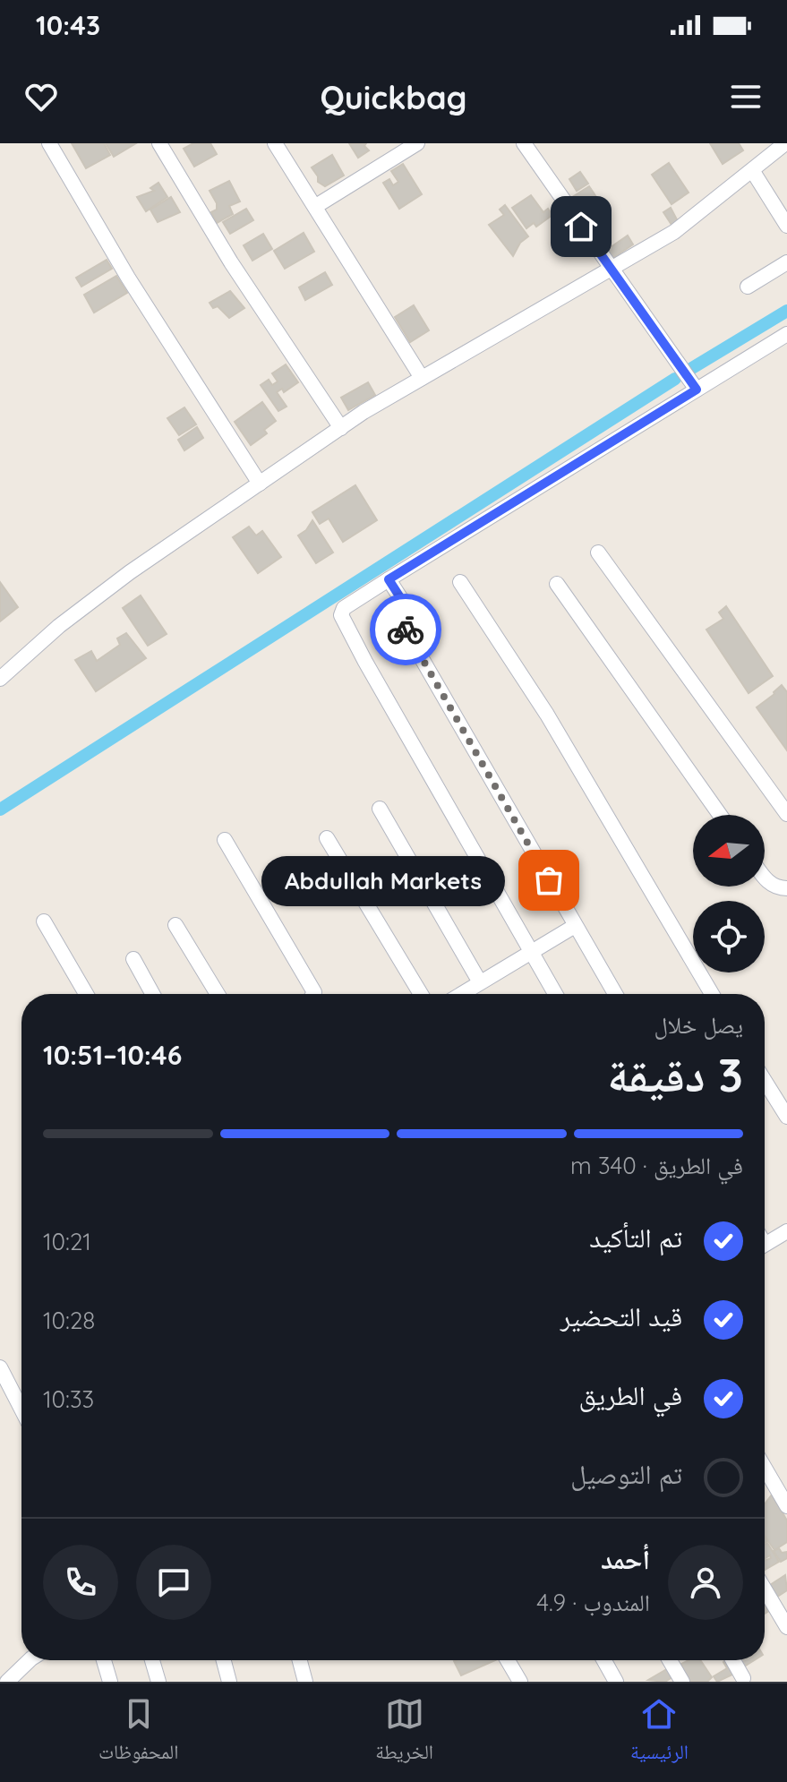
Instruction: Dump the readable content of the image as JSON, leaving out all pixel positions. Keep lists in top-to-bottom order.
{
  "places": ["Abdullah Markets"],
  "north": "left",
  "page": {
    "status": "10:43",
    "header": "Quickbag",
    "bubble": "Abdullah Markets",
    "heading": ["3 دقيقة", "يصل خلال", "10:46–10:51"],
    "panel": ["أحمد", "المندوب · 4.9"],
    "bar": "في الطريق · 340 m",
    "list": [
      ["تم التأكيد", "10:21"],
      ["قيد التحضير", "10:28"],
      ["في الطريق", "10:33"],
      "تم التوصيل"
    ],
    "tabs": ["الرئيسية", "الخريطة", "المحفوظات"]
  }
}
